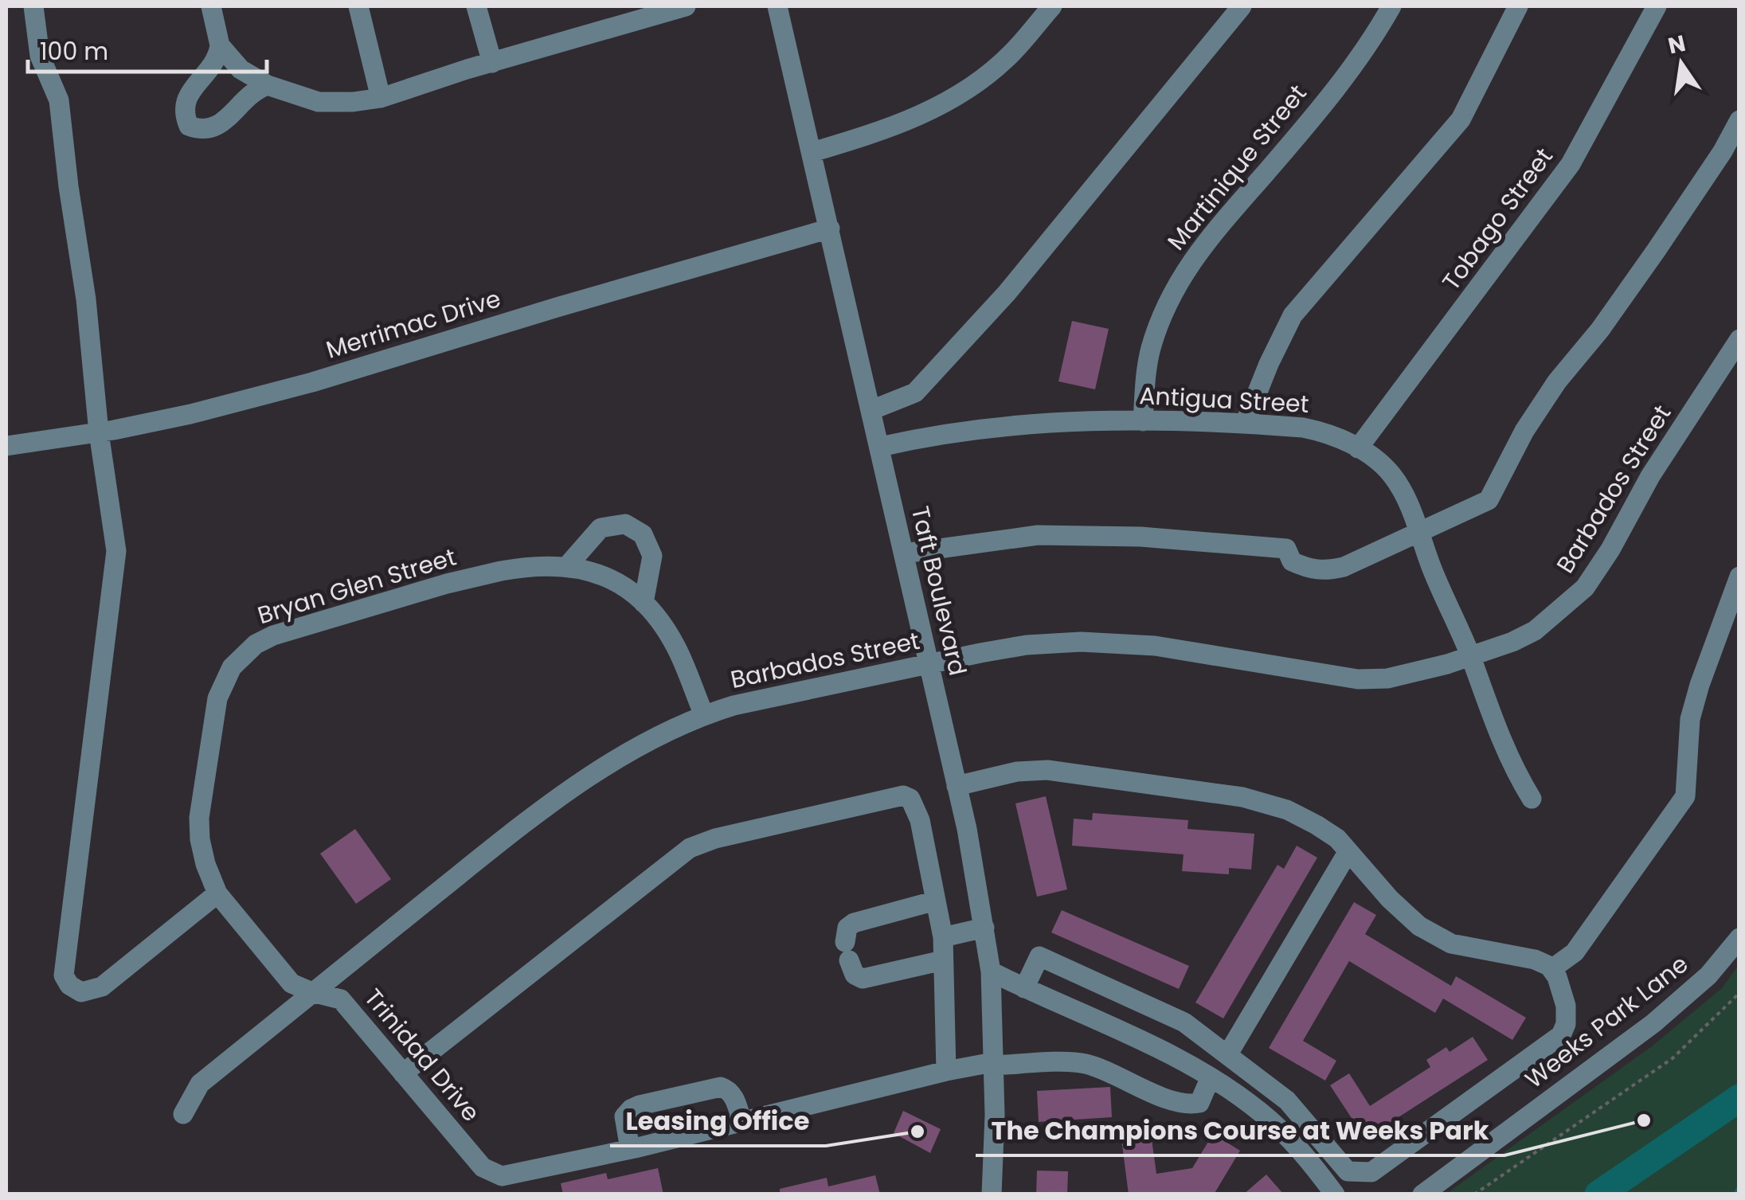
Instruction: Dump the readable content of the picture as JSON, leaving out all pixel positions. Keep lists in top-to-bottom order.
{
  "streets": {
    "street": [
      "Martinique Street",
      "Tobago Street",
      "Merrimac Drive",
      "Antigua Street",
      "Barbados Street",
      "Bryan Glen Street",
      "Taft Boulevard",
      "Weeks Park Lane",
      "Trinidad Drive"
    ]
  },
  "crossings": [
    ["Martinique Street", "Antigua Street"],
    ["Tobago Street", "Antigua Street"],
    ["Merrimac Drive", "Taft Boulevard"],
    ["Antigua Street", "Barbados Street"],
    ["Antigua Street", "Taft Boulevard"],
    ["Barbados Street", "Bryan Glen Street"],
    ["Barbados Street", "Taft Boulevard"],
    ["Barbados Street", "Trinidad Drive"],
    ["Bryan Glen Street", "Trinidad Drive"]
  ],
  "places": ["The Champions Course at Weeks Park", "Leasing Office"],
  "scale_bar": "100 m",
  "north": "top"
}
